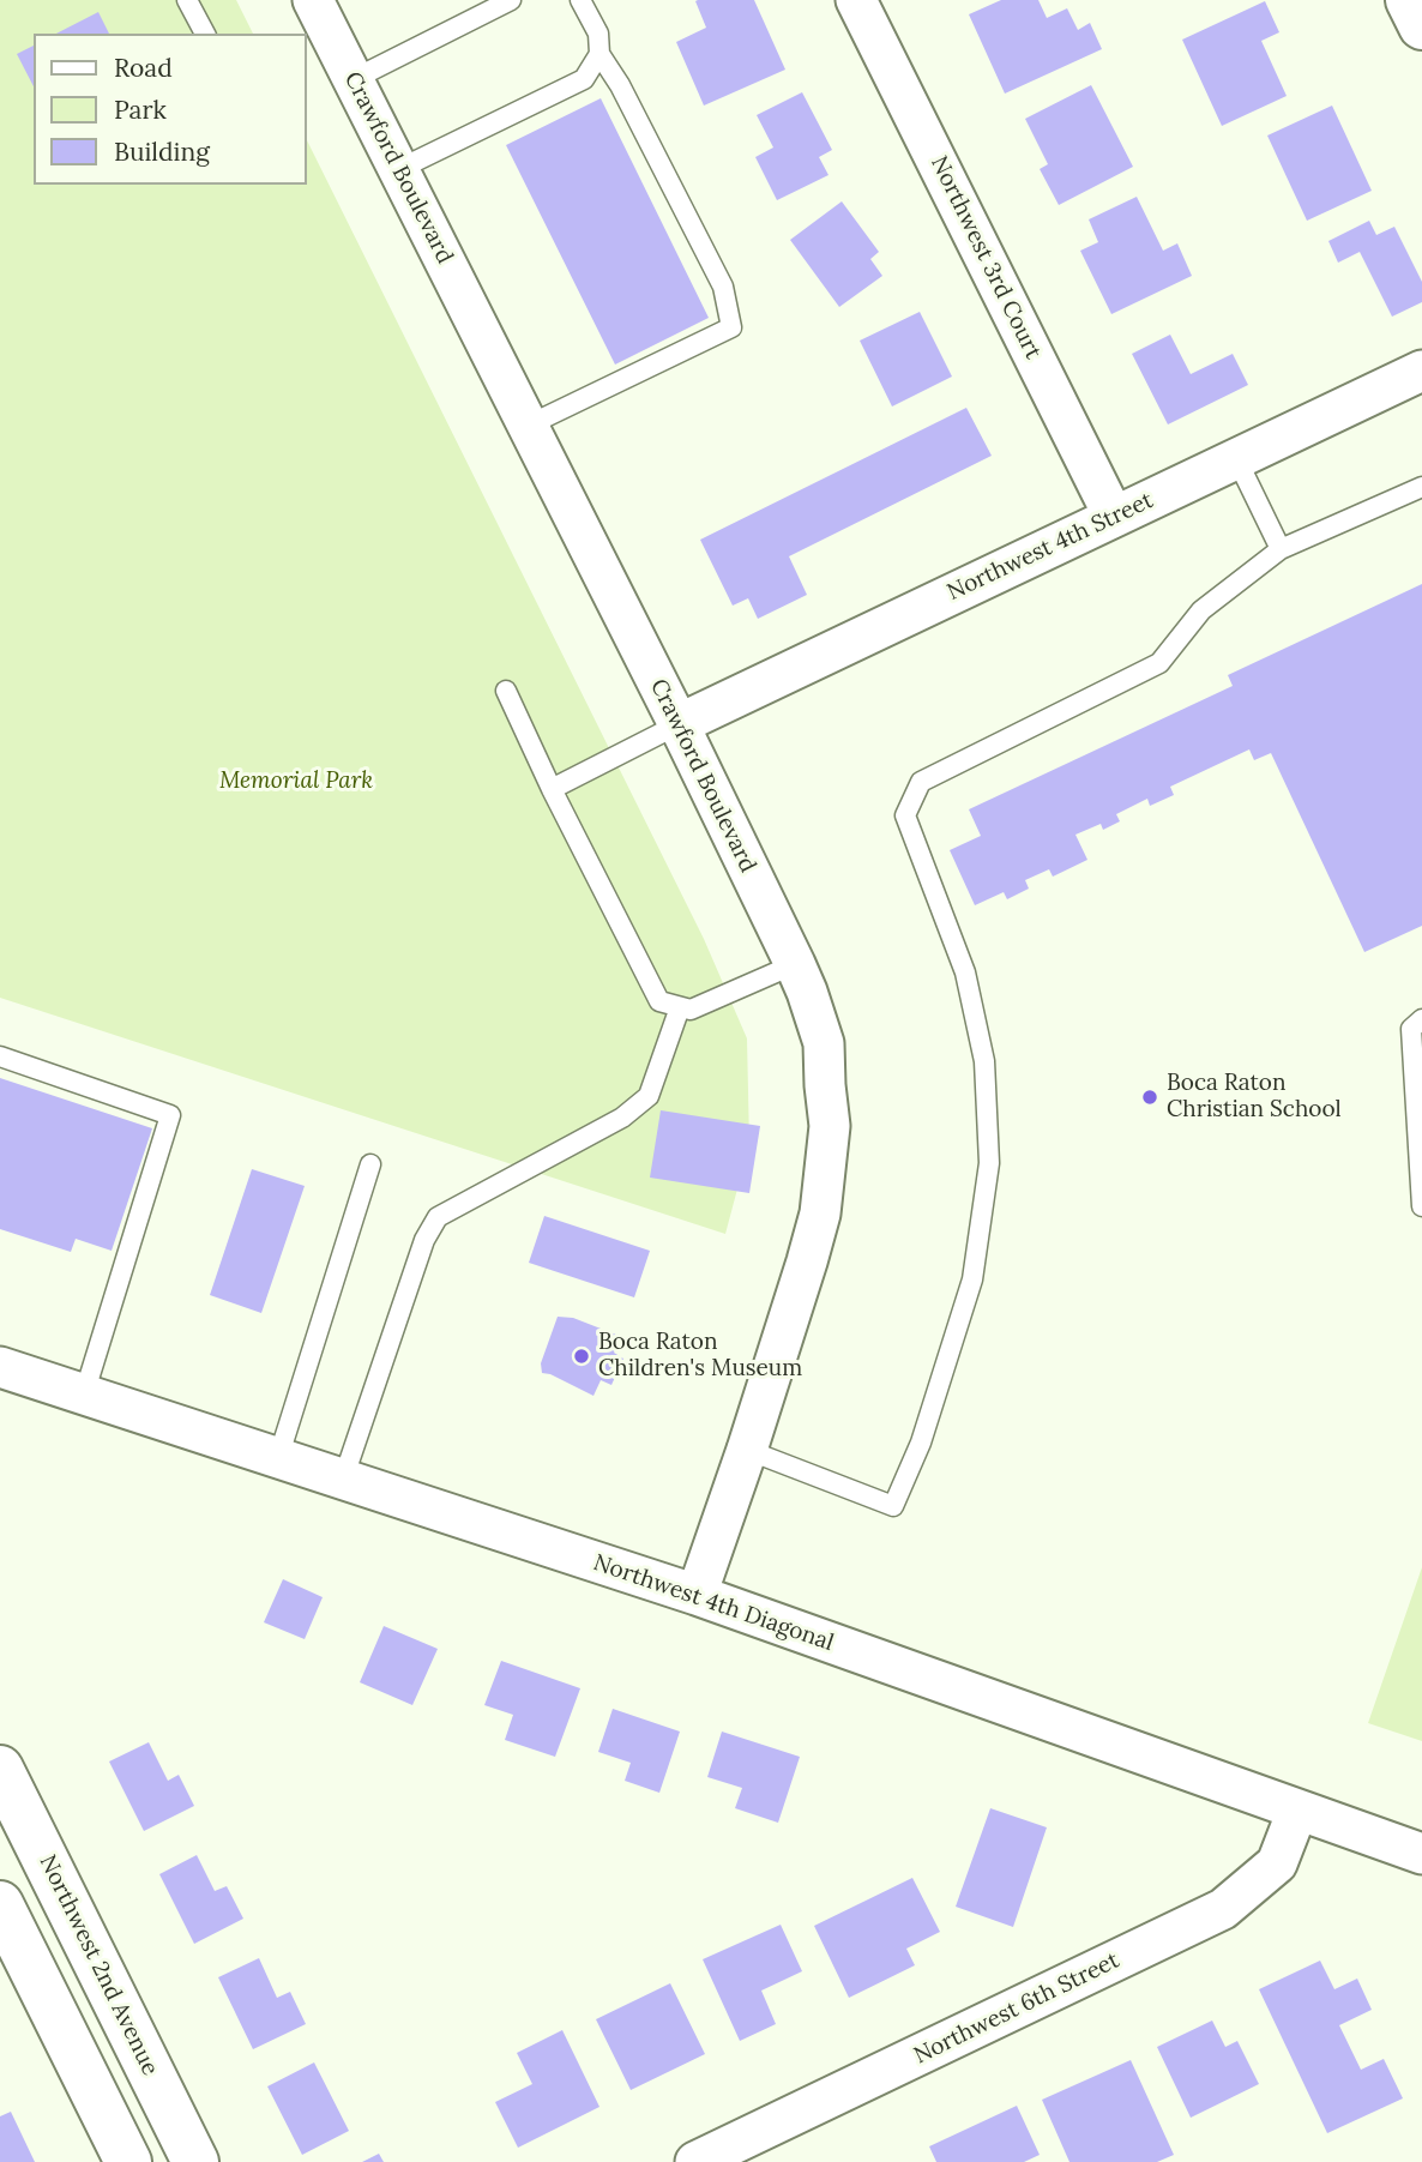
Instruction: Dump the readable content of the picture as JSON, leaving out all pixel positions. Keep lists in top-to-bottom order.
{
  "streets": {
    "street": [
      "Crawford Boulevard",
      "Northwest 3rd Court",
      "Northwest 4th Street",
      "Northwest 4th Diagonal",
      "Northwest 2nd Avenue",
      "Northwest 6th Street"
    ]
  },
  "crossings": [
    ["Crawford Boulevard", "Northwest 4th Street"],
    ["Crawford Boulevard", "Northwest 4th Diagonal"],
    ["Northwest 3rd Court", "Northwest 4th Street"],
    ["Northwest 4th Diagonal", "Northwest 6th Street"]
  ],
  "parks": ["Memorial Park"],
  "places": ["Boca Raton Christian School", "Boca Raton Children's Museum"],
  "legend": ["Road", "Park", "Building"]
}
